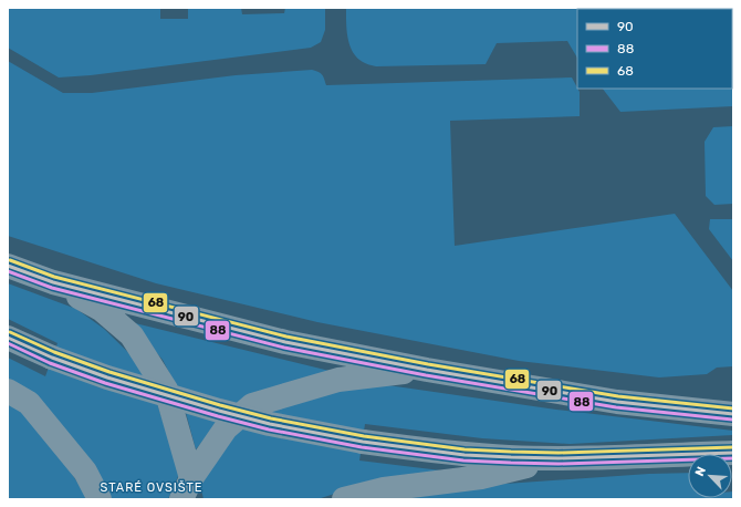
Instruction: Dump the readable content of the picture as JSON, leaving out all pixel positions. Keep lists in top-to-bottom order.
{
  "districts": ["STARÉ OVSIŠTE"],
  "lines": ["transit line 68", "transit line 90", "transit line 88"],
  "legend": ["90", "88", "68"],
  "north": "top left"
}
